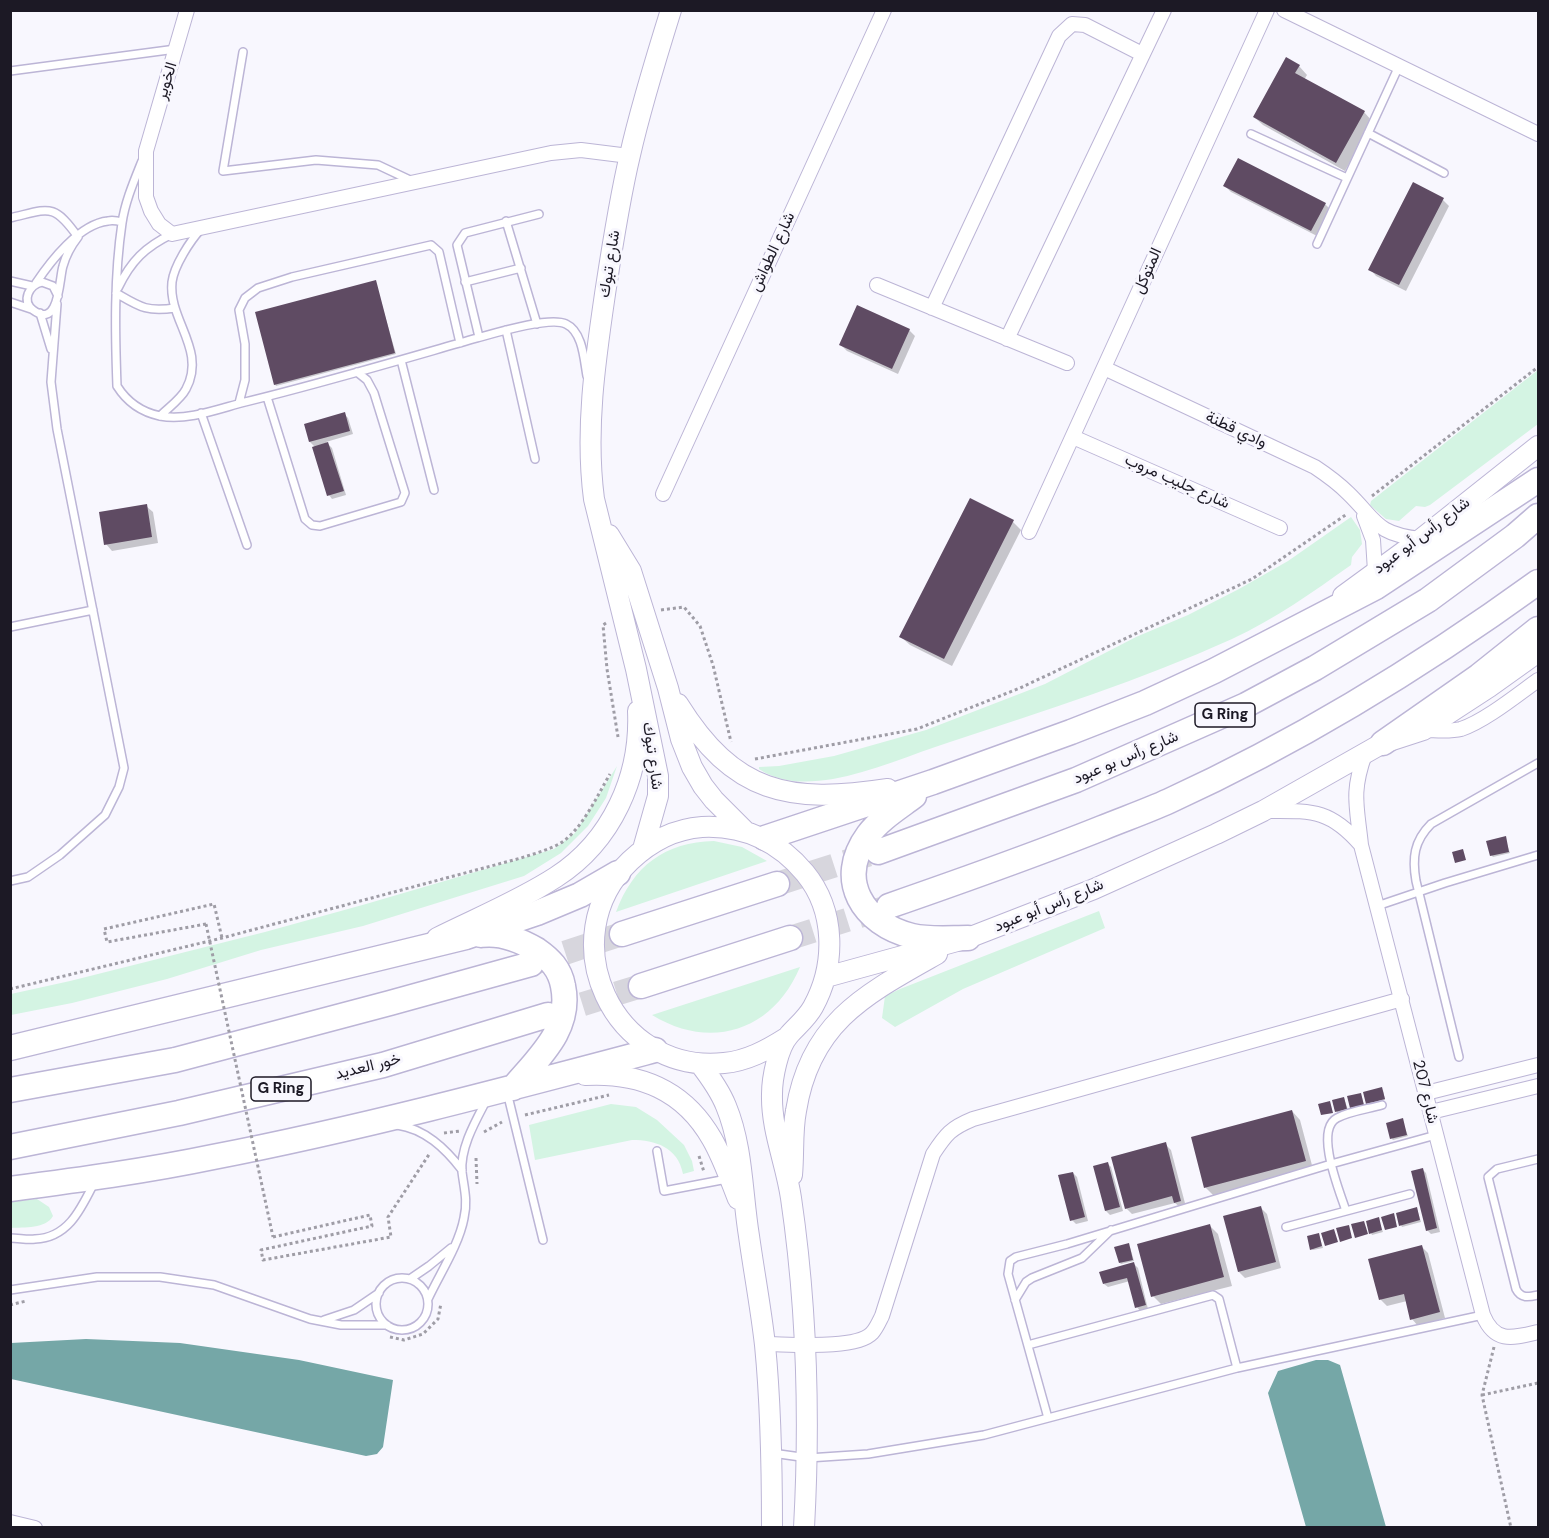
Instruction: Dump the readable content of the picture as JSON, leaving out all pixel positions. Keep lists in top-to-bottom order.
{
  "streets": {
    "highway": ["G Ring", "شارع رأس بو عبود", "خور العديد"],
    "street": [
      "الخوير",
      "شارع الطواش",
      "شارع تبوك",
      "المتوكل",
      "وادي قطنة",
      "شارع جليب مروب",
      "شارع رأس أبو عبود",
      "شارع 207"
    ]
  },
  "crossings": [
    ["شارع تبوك", "شارع رأس أبو عبود"],
    ["المتوكل", "وادي قطنة"],
    ["المتوكل", "شارع جليب مروب"],
    ["وادي قطنة", "شارع رأس أبو عبود"],
    ["شارع رأس أبو عبود", "شارع 207"]
  ]
}
